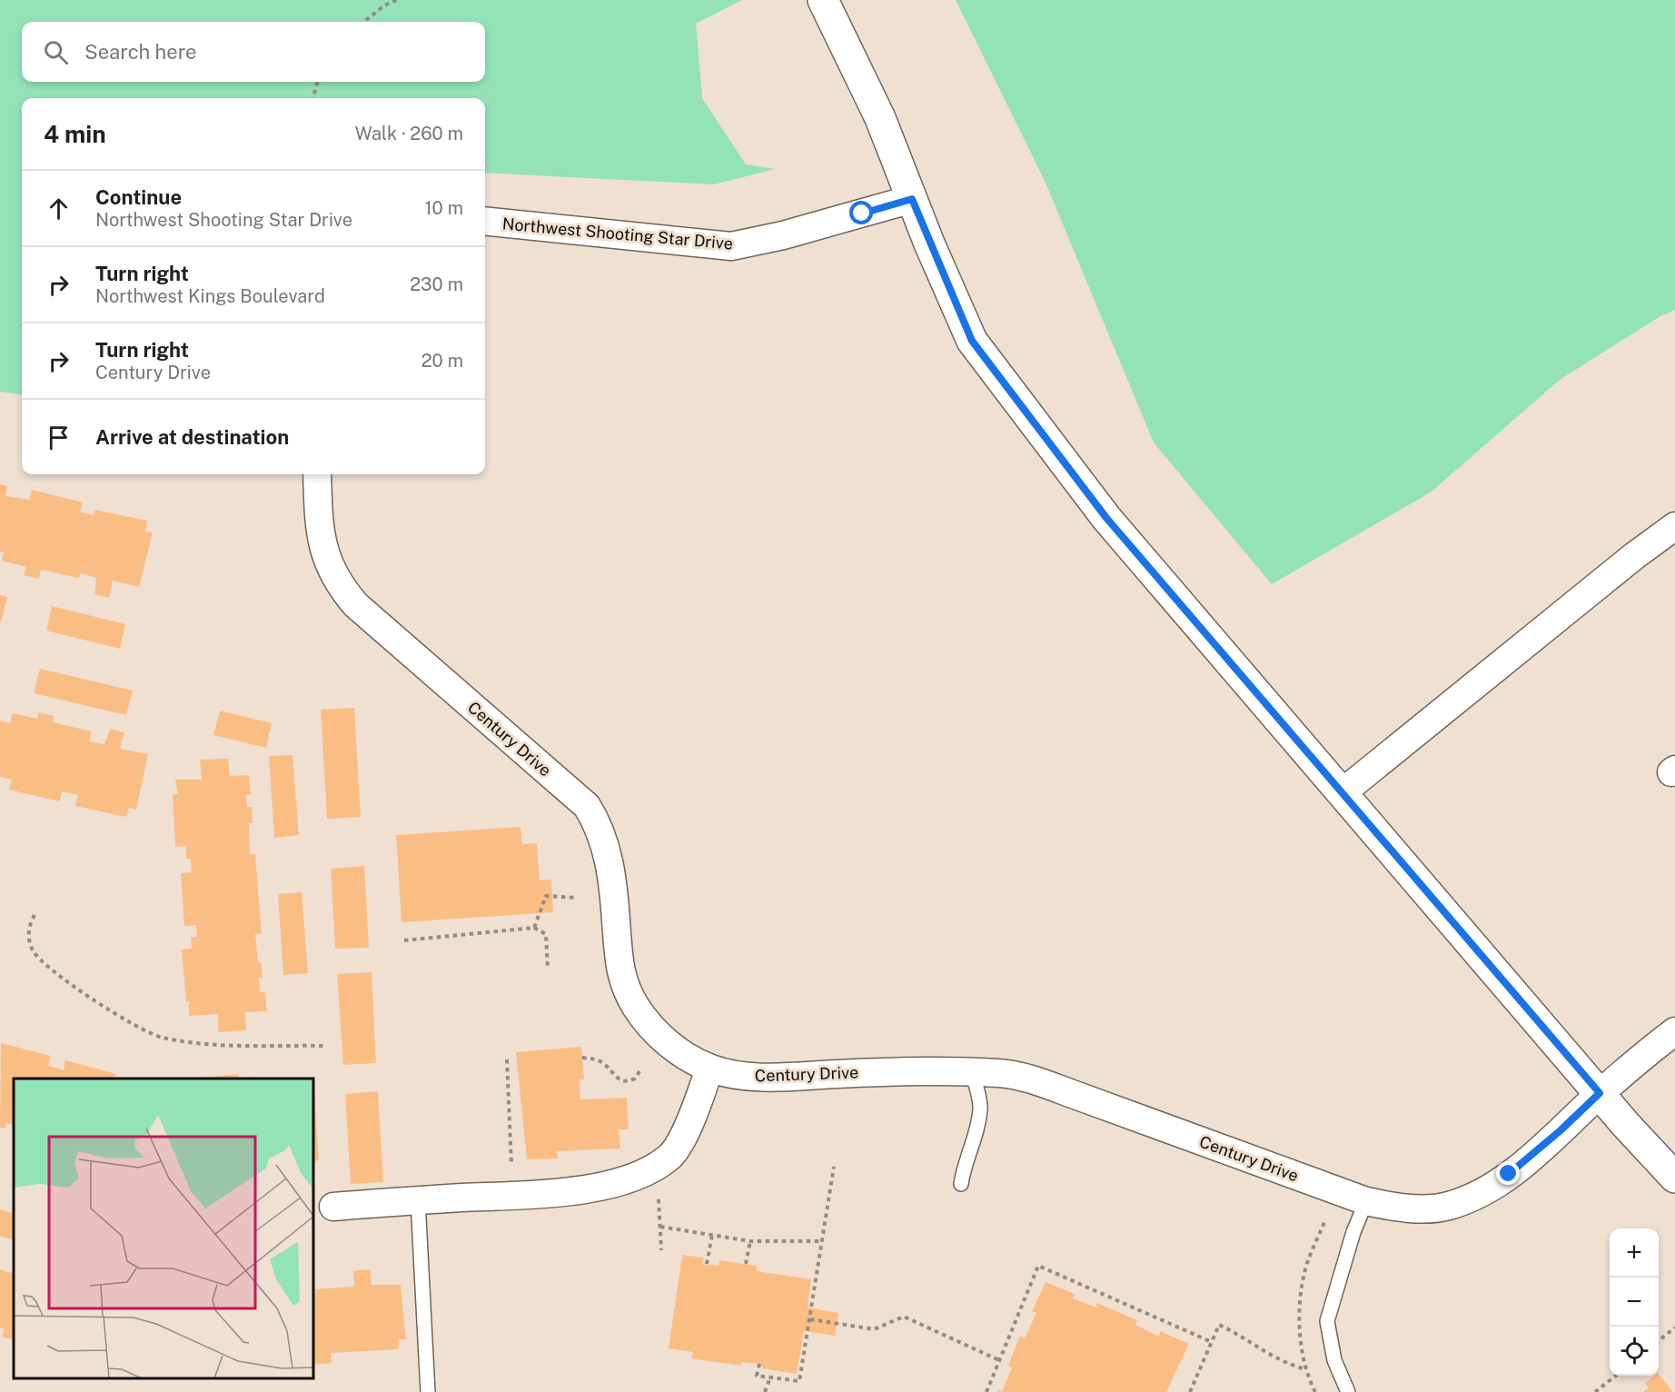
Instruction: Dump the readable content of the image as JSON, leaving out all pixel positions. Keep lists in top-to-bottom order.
{
  "streets": {
    "street": ["Northwest Shooting Star Drive", "Century Drive"]
  },
  "page": {
    "search": "Search here",
    "heading": ["4 min", "Walk · 260 m"],
    "list": [
      ["Continue", "Northwest Shooting Star Drive", "10 m"],
      ["Turn right", "Northwest Kings Boulevard", "230 m"],
      ["Turn right", "Century Drive", "20 m"],
      "Arrive at destination"
    ],
    "map_buttons": ["+", "−"]
  }
}
